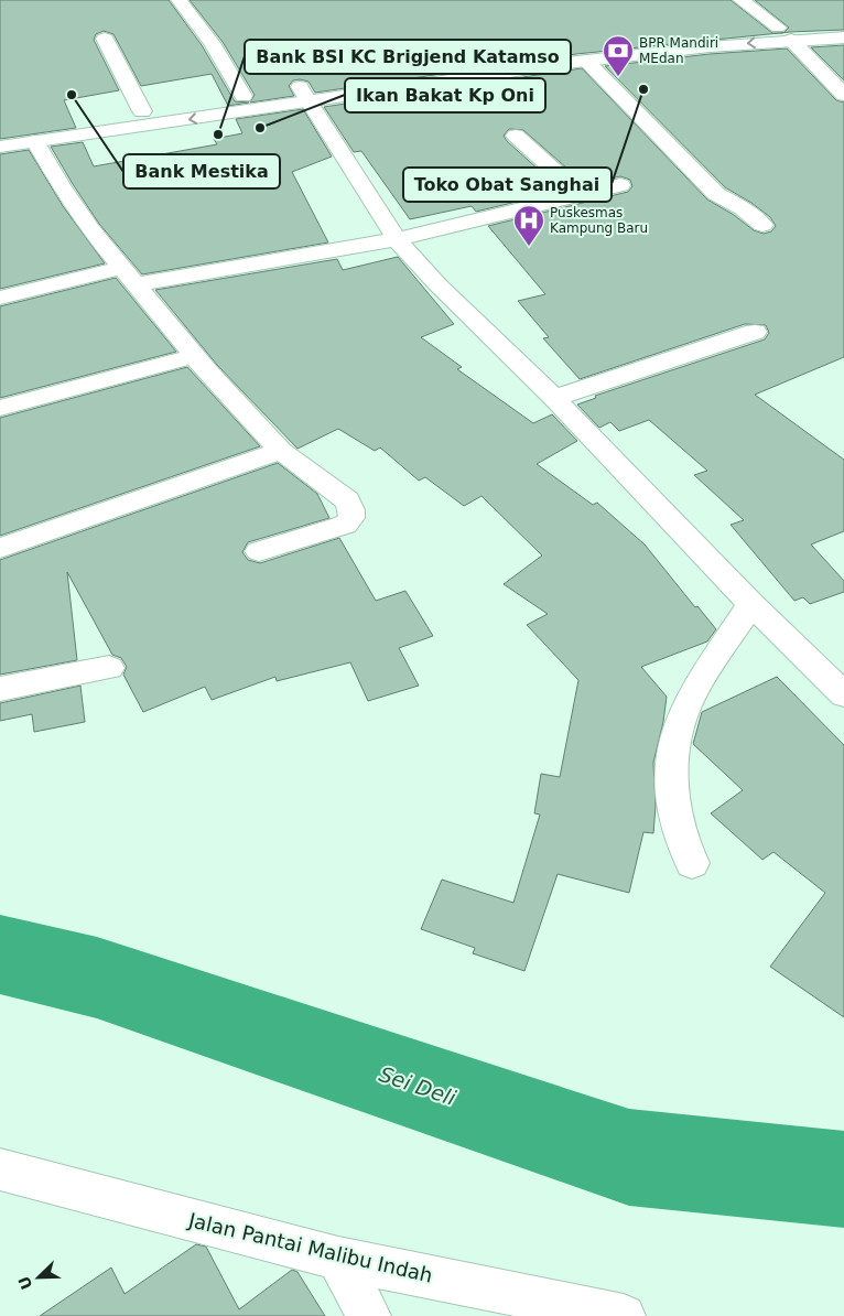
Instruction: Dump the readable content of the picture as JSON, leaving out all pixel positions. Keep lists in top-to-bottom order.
{
  "streets": {
    "street": ["Jalan Pantai Malibu Indah"]
  },
  "water": ["Sei Deli"],
  "places": {
    "bank": ["BPR Mandiri MEdan"],
    "other": [
      "Toko Obat Sanghai",
      "Bank Mestika",
      "Ikan Bakat Kp Oni",
      "Bank BSI KC Brigjend Katamso"
    ],
    "hospital": ["Puskesmas Kampung Baru"]
  },
  "north": "bottom left"
}
